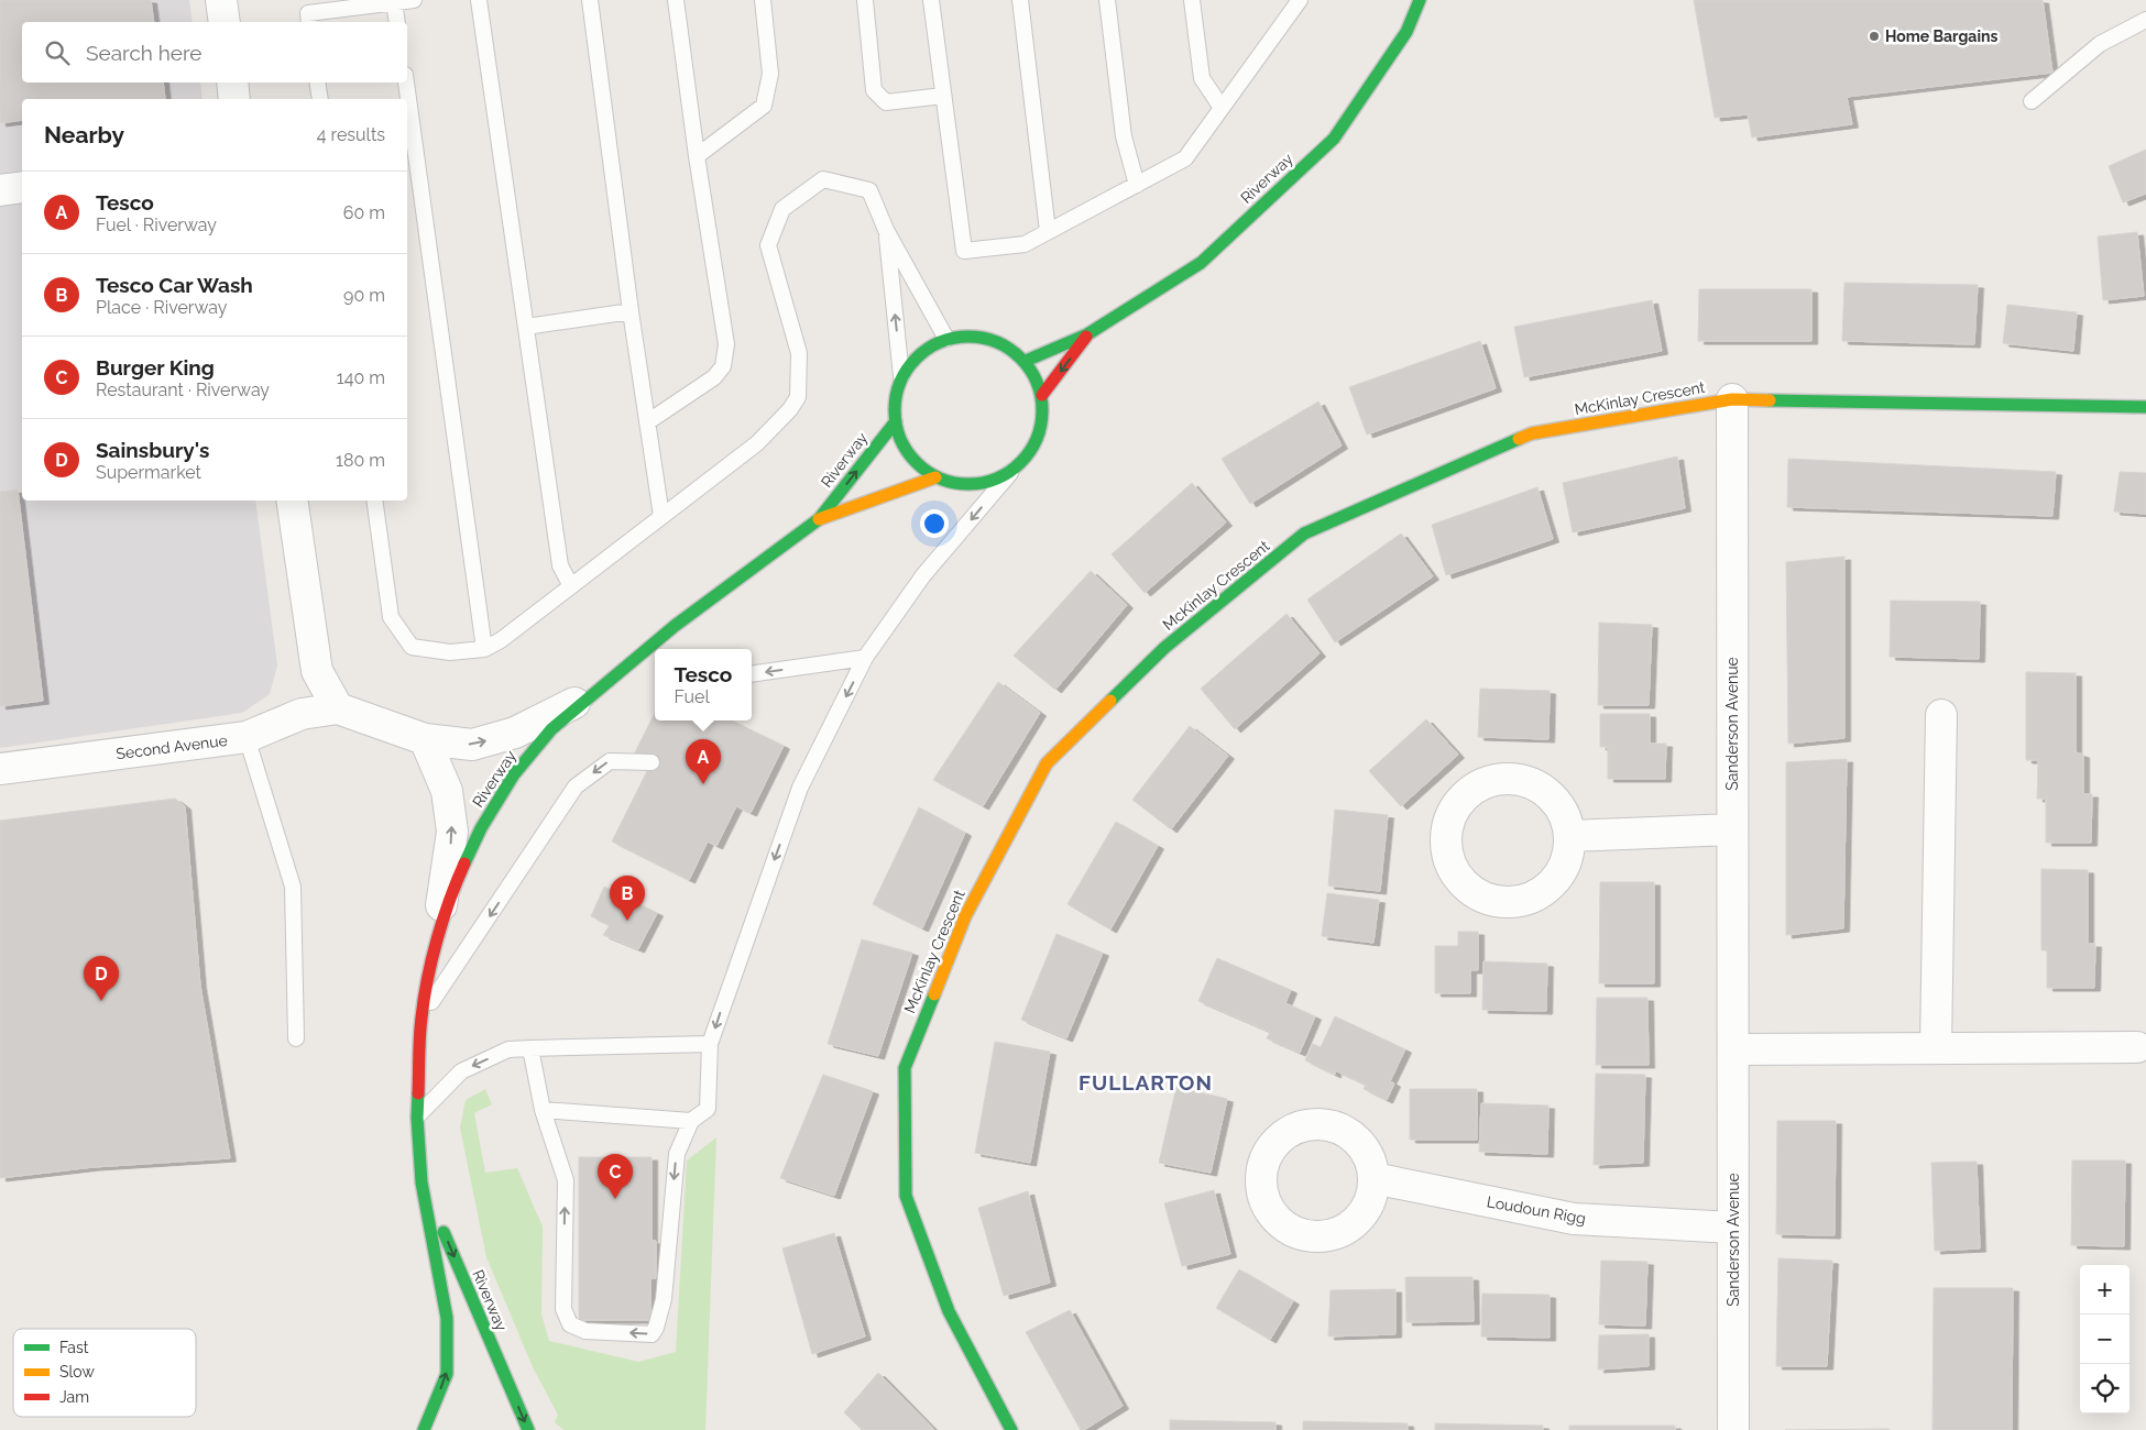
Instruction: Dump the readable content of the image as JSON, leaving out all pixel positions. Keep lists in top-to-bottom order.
{
  "streets": {
    "street": [
      "Riverway",
      "McKinlay Crescent",
      "Sanderson Avenue",
      "Second Avenue",
      "Loudoun Rigg"
    ]
  },
  "crossings": [
    ["McKinlay Crescent", "Sanderson Avenue"],
    ["Sanderson Avenue", "Loudoun Rigg"]
  ],
  "districts": ["FULLARTON"],
  "places": ["Home Bargains"],
  "legend": ["Fast", "Slow", "Jam"],
  "page": {
    "search": "Search here",
    "heading": ["Nearby", "4 results"],
    "list": [
      {
        "mark": "A",
        "name": "Tesco",
        "note": "Fuel · Riverway",
        "value": "60 m"
      },
      {
        "mark": "B",
        "name": "Tesco Car Wash",
        "note": "Place · Riverway",
        "value": "90 m"
      },
      {
        "mark": "C",
        "name": "Burger King",
        "note": "Restaurant · Riverway",
        "value": "140 m"
      },
      {
        "mark": "D",
        "name": "Sainsbury's",
        "note": "Supermarket",
        "value": "180 m"
      }
    ],
    "popup": ["Tesco", "Fuel"],
    "pins": [
      "A",
      "B",
      "D",
      "C"
    ],
    "map_buttons": ["+", "−"]
  }
}
